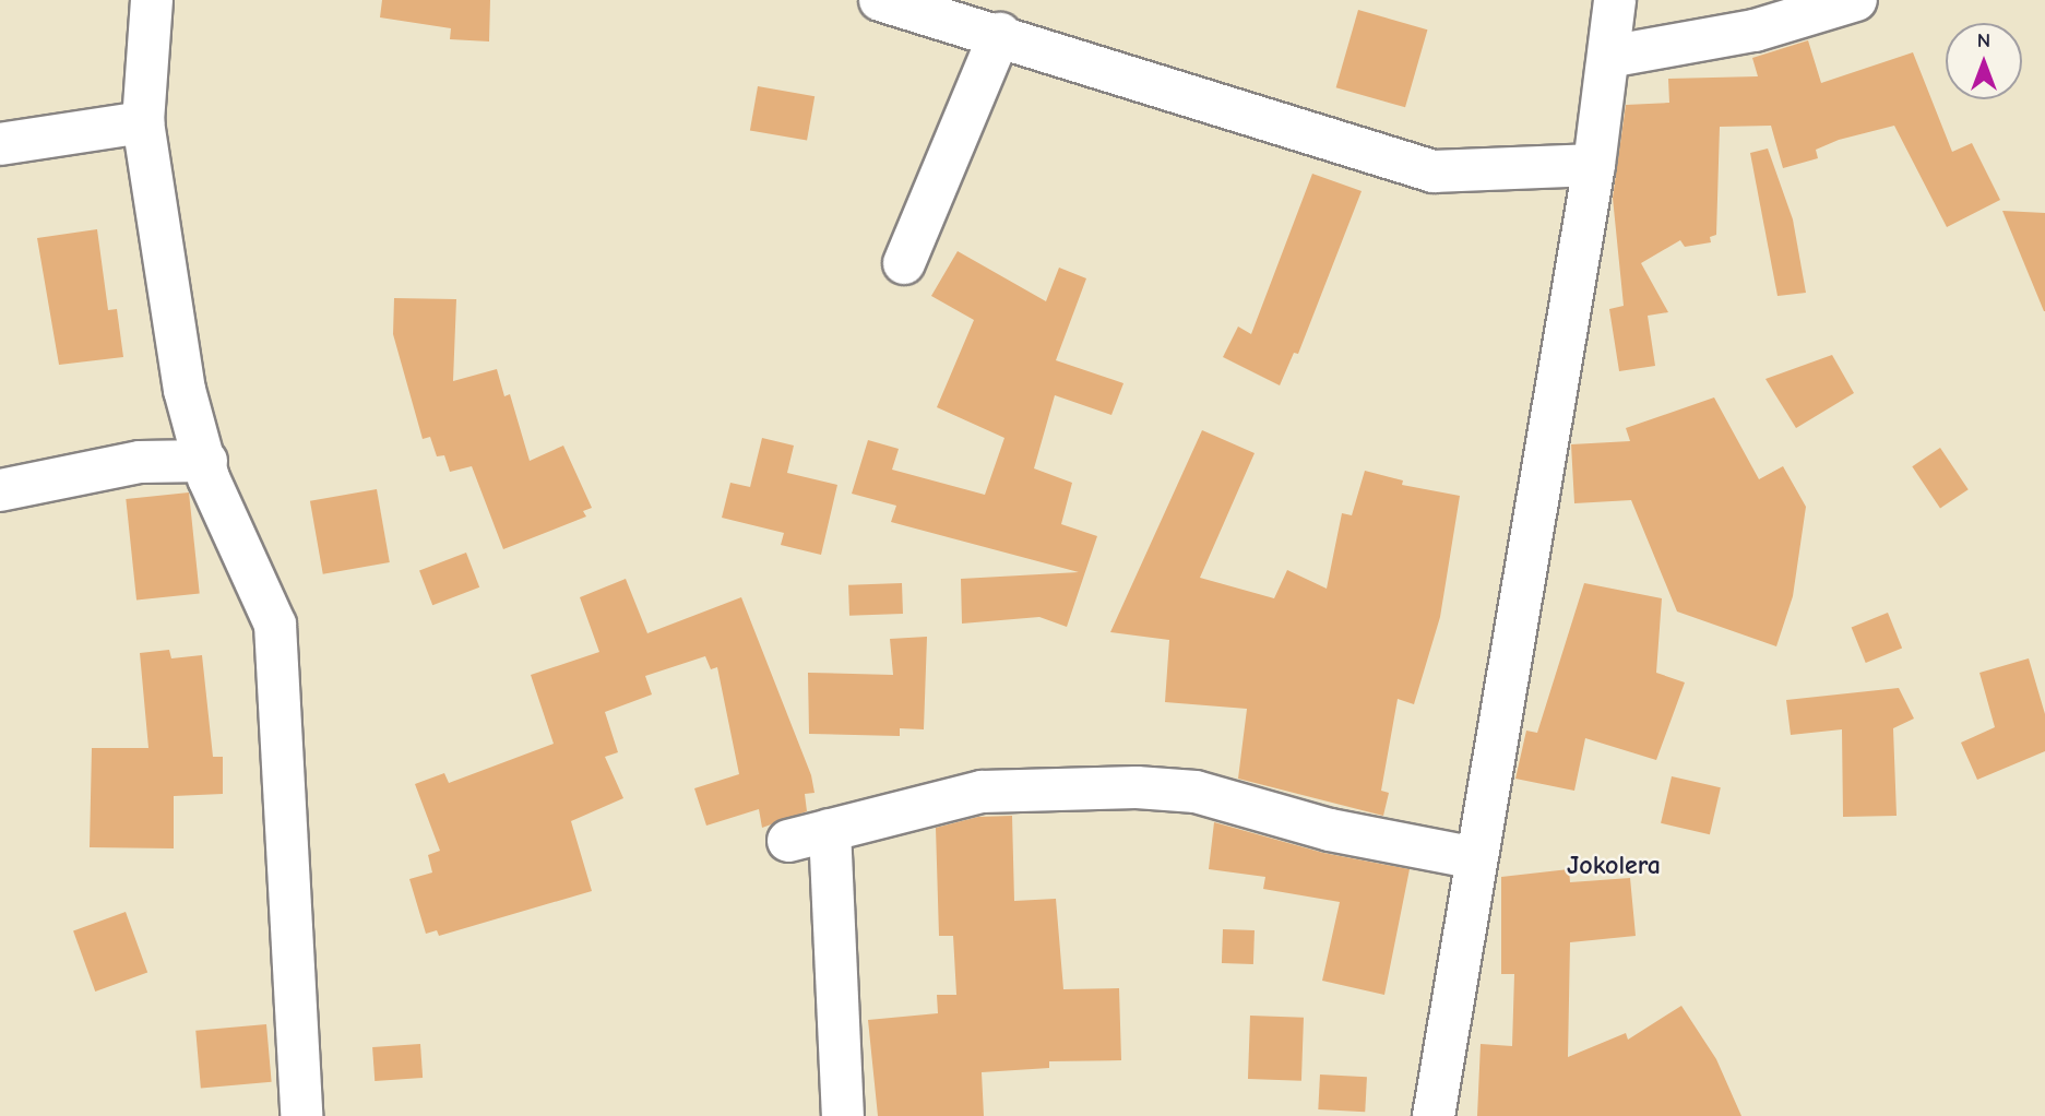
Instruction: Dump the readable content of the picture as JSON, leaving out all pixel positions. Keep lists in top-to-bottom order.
{
  "districts": ["Jokolera"],
  "north": "top"
}
